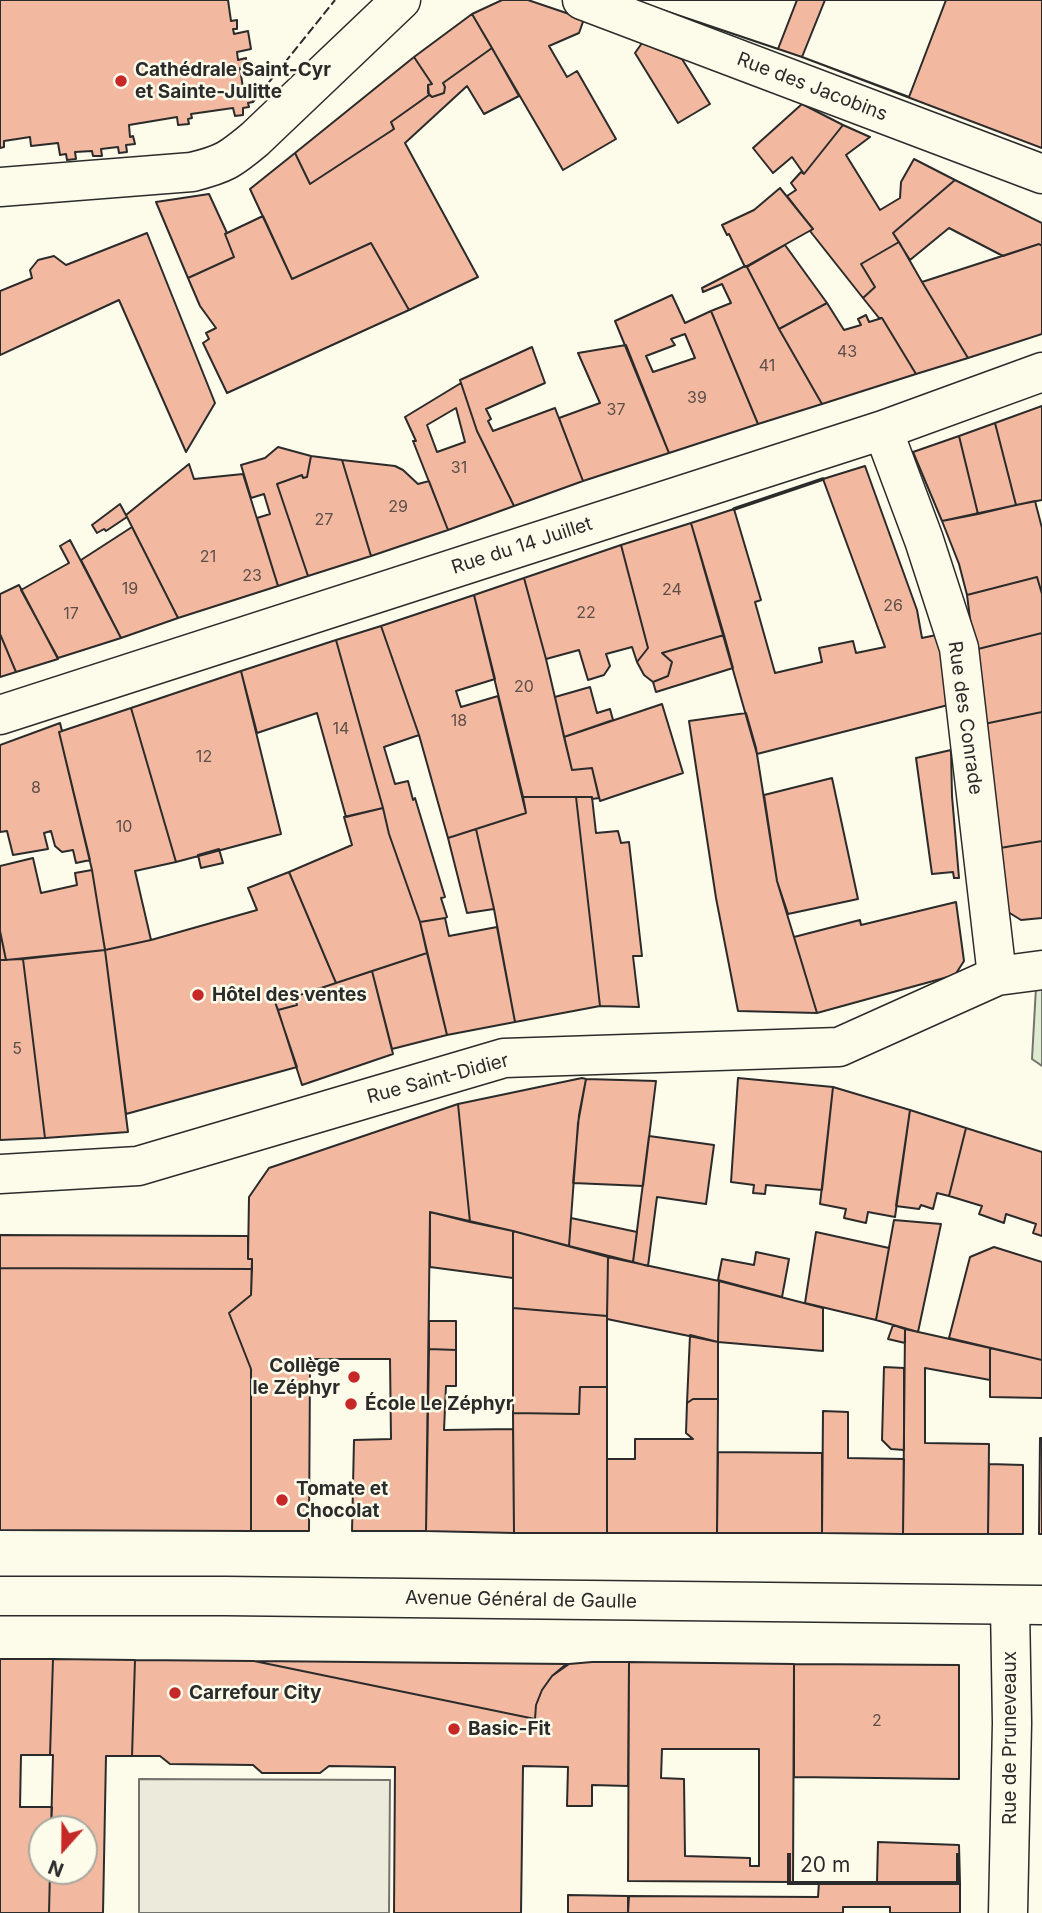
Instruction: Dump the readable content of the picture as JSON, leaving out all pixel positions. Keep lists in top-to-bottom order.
{
  "streets": {
    "street": [
      "Rue des Jacobins",
      "Rue du 14 Juillet",
      "Rue des Conrade",
      "Rue Saint-Didier",
      "Avenue Général de Gaulle",
      "Rue de Pruneveaux"
    ]
  },
  "crossings": [
    ["Rue du 14 Juillet", "Rue des Conrade"],
    ["Rue des Conrade", "Rue Saint-Didier"],
    ["Avenue Général de Gaulle", "Rue de Pruneveaux"]
  ],
  "places": [
    "Cathédrale Saint-Cyr et Sainte-Julitte",
    "Hôtel des ventes",
    "Collège le Zéphyr",
    "École Le Zéphyr",
    "Tomate et Chocolat",
    "Carrefour City",
    "Basic-Fit"
  ],
  "house_numbers": [
    "43",
    "41",
    "39",
    "37",
    "31",
    "29",
    "27",
    "21",
    "23",
    "19",
    "24",
    "26",
    "22",
    "17",
    "20",
    "18",
    "14",
    "12",
    "8",
    "10",
    "5",
    "2"
  ],
  "scale_bar": "20 m",
  "north": "bottom"
}
